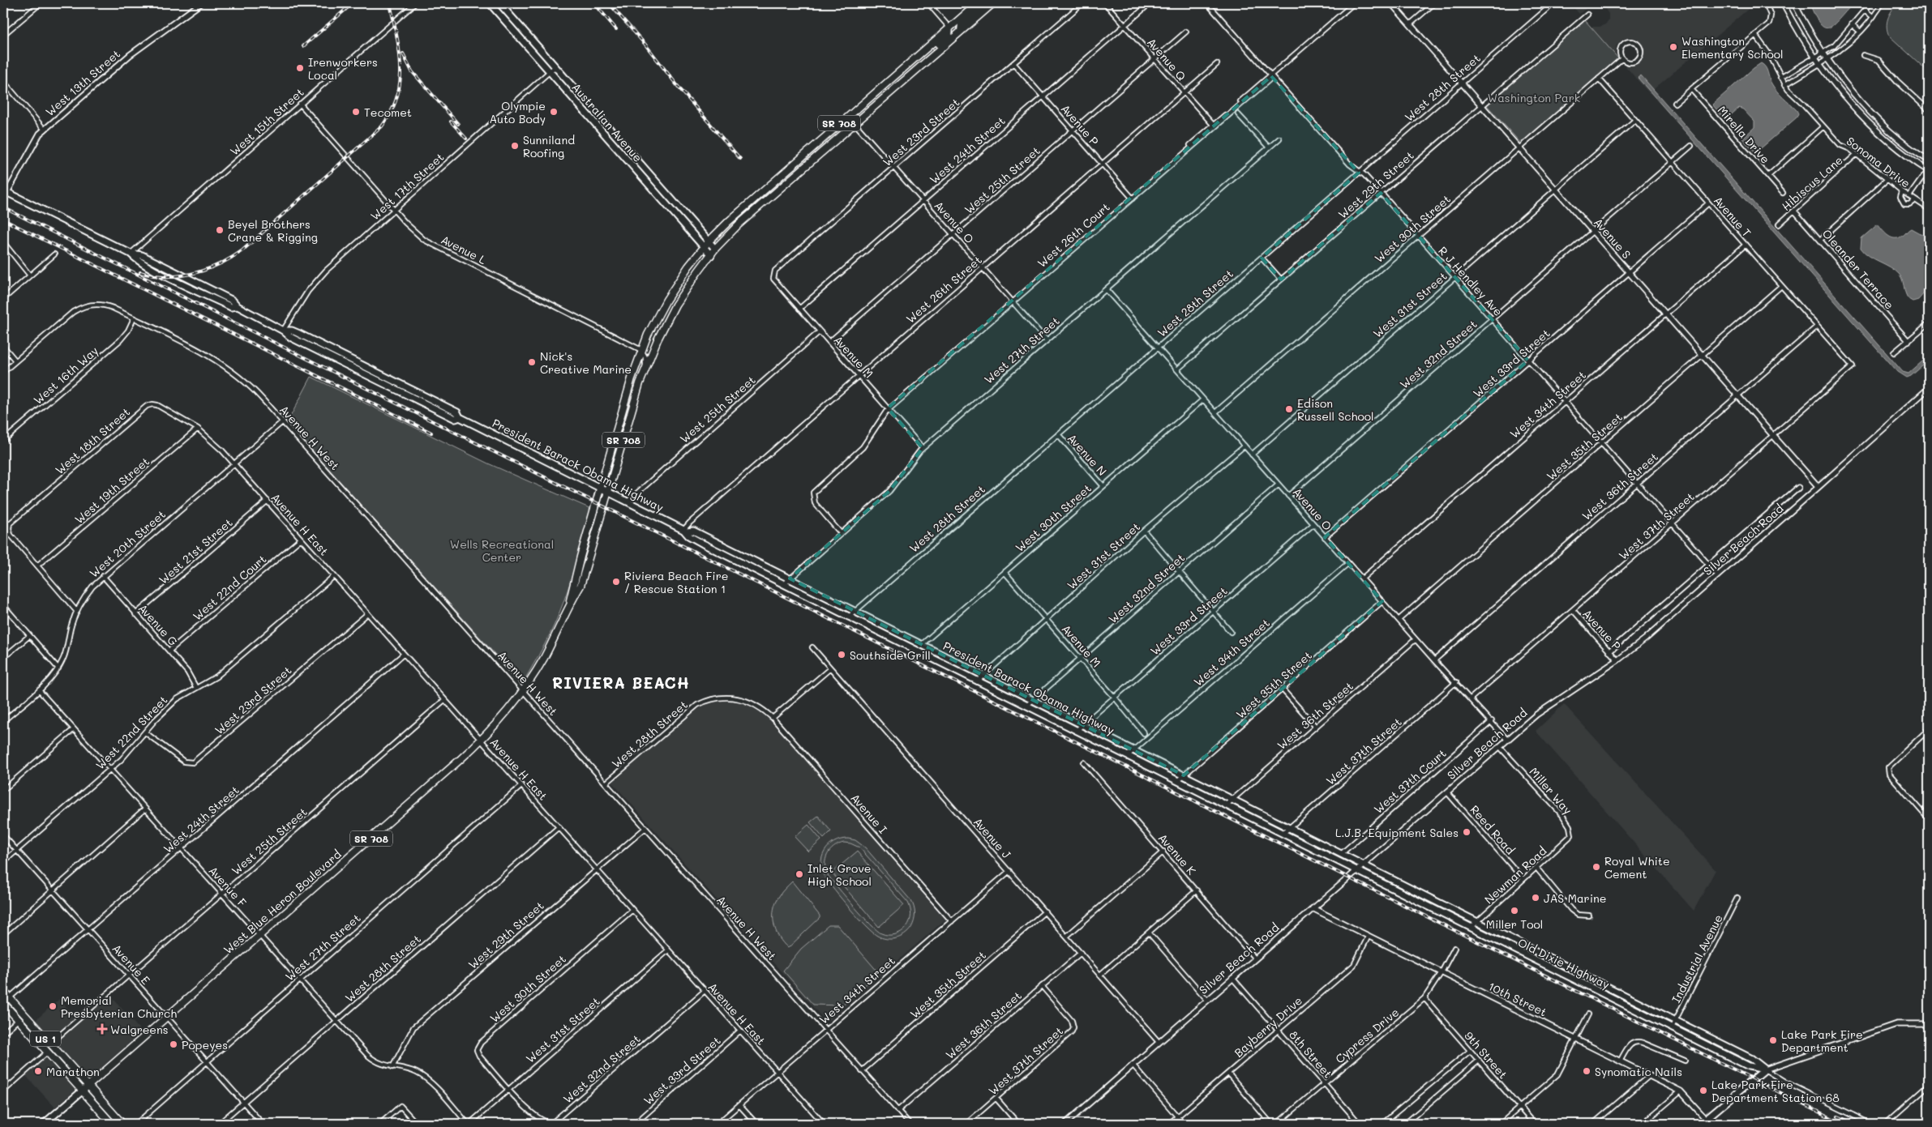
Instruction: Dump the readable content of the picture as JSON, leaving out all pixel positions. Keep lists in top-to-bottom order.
{
  "streets": {
    "main road": [
      "Australian Avenue",
      "SR 708",
      "President Barack Obama Highway",
      "West Blue Heron Boulevard",
      "Old Dixie Highway",
      "10th Street",
      "US 1"
    ],
    "street": [
      "Avenue Q",
      "West 13th Street",
      "West 28th Street",
      "West 15th Street",
      "Avenue P",
      "West 23rd Street",
      "Mirella Drive",
      "West 24th Street",
      "Sonoma Drive",
      "West 25th Street",
      "Hibiscus Lane",
      "West 29th Street",
      "West 17th Street",
      "Avenue T",
      "Avenue O",
      "West 30th Street",
      "West 26th Court",
      "Avenue S",
      "Avenue L",
      "Oleander Terrace",
      "R J Hendley Ave",
      "West 26th Street",
      "West 31st Street",
      "West 27th Street",
      "West 32nd Street",
      "Avenue M",
      "West 33rd Street",
      "West 16th Way",
      "West 34th Street",
      "Avenue H West",
      "West 18th Street",
      "West 35th Street",
      "Avenue N",
      "West 36th Street",
      "West 19th Street",
      "Avenue H East",
      "West 37th Street",
      "Silver Beach Road",
      "West 20th Street",
      "West 21st Street",
      "West 22nd Court",
      "Avenue G",
      "West 22nd Street",
      "West 37th Court",
      "Miller Way",
      "Avenue I",
      "Reed Road",
      "Avenue J",
      "Avenue K",
      "Newman Road",
      "Avenue F",
      "Industrial Avenue",
      "Avenue E",
      "Bayberry Drive",
      "Cypress Drive",
      "8th Street",
      "9th Street"
    ]
  },
  "crossings": [
    ["Avenue Q", "West 24th Street"],
    ["Avenue Q", "West 25th Street"],
    ["Avenue Q", "West 26th Court"],
    ["Avenue Q", "West 26th Street"],
    ["West 13th Street", "President Barack Obama Highway"],
    ["West 28th Street", "Avenue O"],
    ["West 28th Street", "Avenue S"],
    ["West 28th Street", "R J Hendley Ave"],
    ["West 28th Street", "Avenue H West"],
    ["West 28th Street", "Avenue N"],
    ["West 28th Street", "President Barack Obama Highway"],
    ["West 28th Street", "Avenue H East"],
    ["West 28th Street", "Avenue I"],
    ["West 28th Street", "Avenue F"],
    ["West 28th Street", "Avenue E"],
    ["West 15th Street", "Avenue L"],
    ["West 15th Street", "President Barack Obama Highway"],
    ["Australian Avenue", "West 17th Street"],
    ["Australian Avenue", "West Blue Heron Boulevard"],
    ["Avenue P", "West 23rd Street"],
    ["Avenue P", "West 24th Street"],
    ["Avenue P", "West 25th Street"],
    ["Avenue P", "West 26th Court"],
    ["Avenue P", "West 26th Street"],
    ["Avenue P", "West 37th Street"],
    ["Avenue P", "Silver Beach Road"],
    ["West 23rd Street", "Avenue O"],
    ["West 23rd Street", "Avenue M"],
    ["West 23rd Street", "Avenue H East"],
    ["West 23rd Street", "West 22nd Street"],
    ["West 24th Street", "Avenue O"],
    ["West 24th Street", "Avenue M"],
    ["West 24th Street", "Avenue H East"],
    ["West 24th Street", "Avenue F"],
    ["West 24th Street", "Avenue E"],
    ["West 24th Street", "US 1"],
    ["Sonoma Drive", "Hibiscus Lane"],
    ["West 25th Street", "Avenue O"],
    ["West 25th Street", "Avenue M"],
    ["West 25th Street", "President Barack Obama Highway"],
    ["West 25th Street", "Avenue H East"],
    ["West 25th Street", "Avenue F"],
    ["West 25th Street", "Avenue E"],
    ["West 25th Street", "US 1"],
    ["Hibiscus Lane", "Oleander Terrace"],
    ["West 29th Street", "Avenue O"],
    ["West 29th Street", "Avenue S"],
    ["West 29th Street", "R J Hendley Ave"],
    ["West 29th Street", "Avenue H West"],
    ["West 29th Street", "Avenue H East"],
    ["West 29th Street", "Avenue F"],
    ["West 17th Street", "Avenue L"],
    ["West 17th Street", "President Barack Obama Highway"],
    ["Avenue T", "West 30th Street"],
    ["Avenue T", "West 31st Street"],
    ["Avenue T", "West 32nd Street"],
    ["Avenue T", "West 33rd Street"],
    ["Avenue T", "West 34th Street"],
    ["Avenue T", "West 35th Street"],
    ["Avenue T", "West 36th Street"],
    ["Avenue T", "West 37th Street"],
    ["Avenue O", "West 30th Street"],
    ["Avenue O", "West 26th Court"],
    ["Avenue O", "West 26th Street"],
    ["Avenue O", "West 31st Street"],
    ["Avenue O", "West 27th Street"],
    ["Avenue O", "West 32nd Street"],
    ["Avenue O", "West 33rd Street"],
    ["Avenue O", "West 34th Street"],
    ["Avenue O", "West 35th Street"],
    ["Avenue O", "West 36th Street"],
    ["Avenue O", "West 37th Street"],
    ["Avenue O", "Silver Beach Road"],
    ["Avenue O", "West 37th Court"],
    ["Avenue O", "West Blue Heron Boulevard"],
    ["West 30th Street", "Avenue S"],
    ["West 30th Street", "R J Hendley Ave"],
    ["West 30th Street", "West 31st Street"],
    ["West 30th Street", "West 32nd Street"],
    ["West 30th Street", "Avenue M"],
    ["West 30th Street", "Avenue N"],
    ["West 30th Street", "President Barack Obama Highway"],
    ["West 30th Street", "Avenue H East"],
    ["West 26th Court", "R J Hendley Ave"],
    ["West 26th Court", "West 27th Street"],
    ["West 26th Court", "Avenue M"],
    ["Avenue S", "West 31st Street"],
    ["Avenue S", "West 32nd Street"],
    ["Avenue S", "West 33rd Street"],
    ["Avenue S", "West 34th Street"],
    ["Avenue S", "West 35th Street"],
    ["Avenue S", "West 36th Street"],
    ["Avenue S", "West 37th Street"],
    ["Avenue S", "Silver Beach Road"],
    ["Avenue L", "West Blue Heron Boulevard"],
    ["R J Hendley Ave", "West 31st Street"],
    ["R J Hendley Ave", "West 32nd Street"],
    ["R J Hendley Ave", "West 33rd Street"],
    ["R J Hendley Ave", "West 34th Street"],
    ["R J Hendley Ave", "West 35th Street"],
    ["R J Hendley Ave", "West 36th Street"],
    ["R J Hendley Ave", "West 37th Street"],
    ["R J Hendley Ave", "Silver Beach Road"],
    ["West 26th Street", "Avenue M"],
    ["West 26th Street", "President Barack Obama Highway"],
    ["West 31st Street", "West 32nd Street"],
    ["West 31st Street", "Avenue M"],
    ["West 31st Street", "President Barack Obama Highway"],
    ["West 31st Street", "Avenue H East"],
    ["West 31st Street", "Avenue F"],
    ["West 27th Street", "Avenue M"],
    ["West 27th Street", "President Barack Obama Highway"],
    ["West 27th Street", "Avenue H East"],
    ["West 27th Street", "Avenue F"],
    ["West 27th Street", "Avenue E"],
    ["West 32nd Street", "Avenue M"],
    ["West 32nd Street", "President Barack Obama Highway"],
    ["West 32nd Street", "Avenue H East"],
    ["Avenue M", "West 33rd Street"],
    ["West 33rd Street", "President Barack Obama Highway"],
    ["West 33rd Street", "Avenue H East"],
    ["West 16th Way", "Avenue H West"],
    ["West 34th Street", "Avenue H West"],
    ["West 34th Street", "President Barack Obama Highway"],
    ["West 34th Street", "Avenue H East"],
    ["West 34th Street", "Avenue I"],
    ["West 34th Street", "Avenue J"],
    ["Avenue H West", "West 35th Street"],
    ["Avenue H West", "West 36th Street"],
    ["Avenue H West", "West 20th Street"],
    ["Avenue H West", "West Blue Heron Boulevard"],
    ["West 18th Street", "West 19th Street"],
    ["West 18th Street", "Avenue H East"],
    ["West 35th Street", "President Barack Obama Highway"],
    ["West 35th Street", "Avenue J"],
    ["President Barack Obama Highway", "West 36th Street"],
    ["President Barack Obama Highway", "West 37th Street"],
    ["President Barack Obama Highway", "Silver Beach Road"],
    ["President Barack Obama Highway", "West 37th Court"],
    ["President Barack Obama Highway", "West Blue Heron Boulevard"],
    ["President Barack Obama Highway", "Old Dixie Highway"],
    ["West 36th Street", "West 37th Street"],
    ["West 36th Street", "Avenue J"],
    ["West 19th Street", "Avenue H East"],
    ["Avenue H East", "West 20th Street"],
    ["Avenue H East", "West 21st Street"],
    ["Avenue H East", "West 22nd Court"],
    ["Avenue H East", "West 22nd Street"],
    ["Avenue H East", "West Blue Heron Boulevard"],
    ["Silver Beach Road", "Miller Way"],
    ["Silver Beach Road", "Reed Road"],
    ["Silver Beach Road", "Avenue J"],
    ["Silver Beach Road", "Avenue K"],
    ["Silver Beach Road", "Old Dixie Highway"],
    ["Silver Beach Road", "10th Street"],
    ["Silver Beach Road", "8th Street"],
    ["West 20th Street", "Avenue G"],
    ["West 20th Street", "Avenue F"],
    ["West 21st Street", "Avenue G"],
    ["West 22nd Court", "Avenue G"],
    ["Avenue G", "West 22nd Street"],
    ["West 22nd Street", "Avenue F"],
    ["West 22nd Street", "Avenue E"],
    ["Miller Way", "Newman Road"],
    ["Reed Road", "Newman Road"],
    ["Newman Road", "Old Dixie Highway"],
    ["Avenue F", "West Blue Heron Boulevard"],
    ["West Blue Heron Boulevard", "Avenue E"],
    ["West Blue Heron Boulevard", "US 1"],
    ["Industrial Avenue", "Old Dixie Highway"],
    ["10th Street", "Bayberry Drive"],
    ["10th Street", "Cypress Drive"],
    ["Bayberry Drive", "8th Street"],
    ["Cypress Drive", "8th Street"],
    ["Cypress Drive", "9th Street"]
  ],
  "districts": ["RIVIERA BEACH"],
  "parks": ["Washington Park", "Wells Recreational Center"],
  "places": {
    "other": [
      "Washington Elementary School",
      "Irenworkers Local",
      "Tecomet",
      "Olympie Auto Body",
      "Sunniland Roofing",
      "Beyel Brothers Crane & Rigging",
      "Nick's Creative Marine",
      "Edison Russell School",
      "Riviera Beach Fire / Rescue Station 1",
      "Southside Grill",
      "L.J.B. Equipment Sales",
      "Royal White Cement",
      "Inlet Grove High School",
      "JAS Marine",
      "Miller Tool",
      "Memorial Presbyterian Church",
      "Lake Park Fire Department",
      "Popeyes",
      "Marathon",
      "Synomatic Nails",
      "Lake Park Fire Department Station 68"
    ],
    "health": ["Walgreens"]
  }
}
